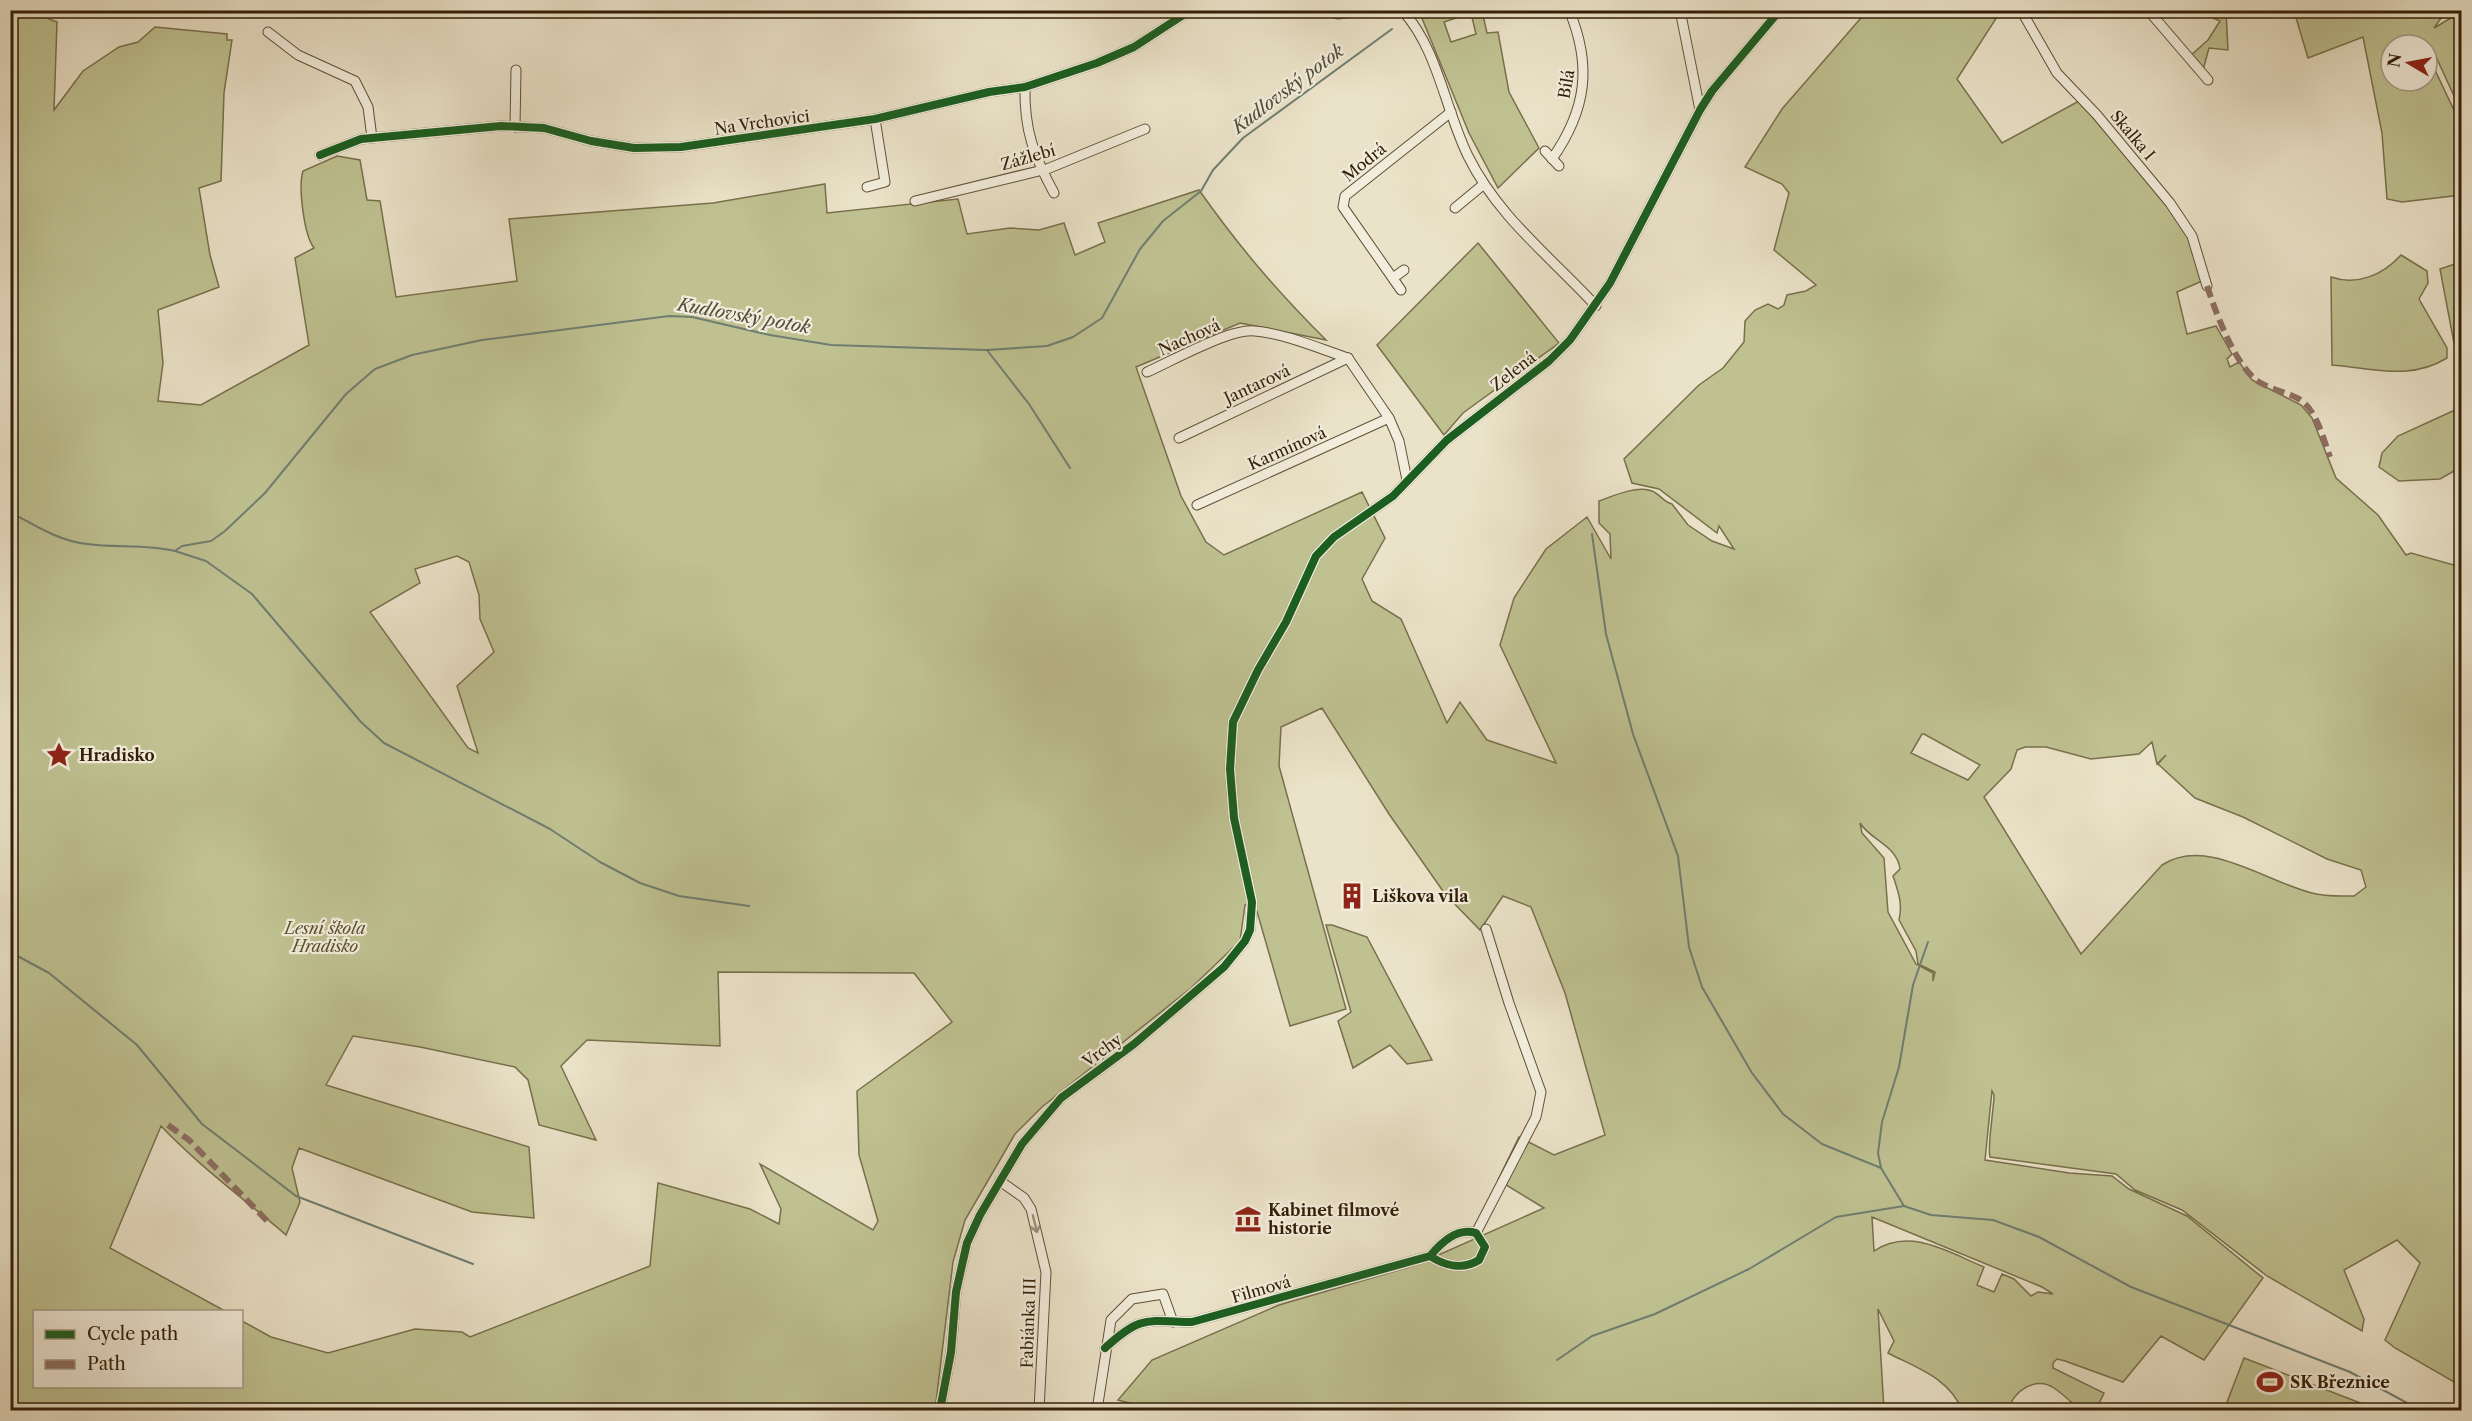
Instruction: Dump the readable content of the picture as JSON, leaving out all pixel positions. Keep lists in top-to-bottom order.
{
  "streets": {
    "street": [
      "Bílá",
      "Na Vrchovici",
      "Skalka I",
      "Zážlebí",
      "Modrá",
      "Nachová",
      "Zelená",
      "Jantarová",
      "Karmínová",
      "Vrchy",
      "Filmová",
      "Fabiánka III"
    ]
  },
  "crossings": [
    ["Nachová", "Jantarová"],
    ["Zelená", "Vrchy"],
    ["Vrchy", "Fabiánka III"]
  ],
  "one_way": ["Fabiánka III"],
  "water": ["Kudlovský potok"],
  "parks": ["Lesní škola Hradisko"],
  "places": {
    "place": ["Hradisko"],
    "building": ["Liškova vila"],
    "museum": ["Kabinet filmové historie"],
    "sports": ["SK Březnice"]
  },
  "legend": ["Cycle path", "Path"],
  "north": "left"
}
